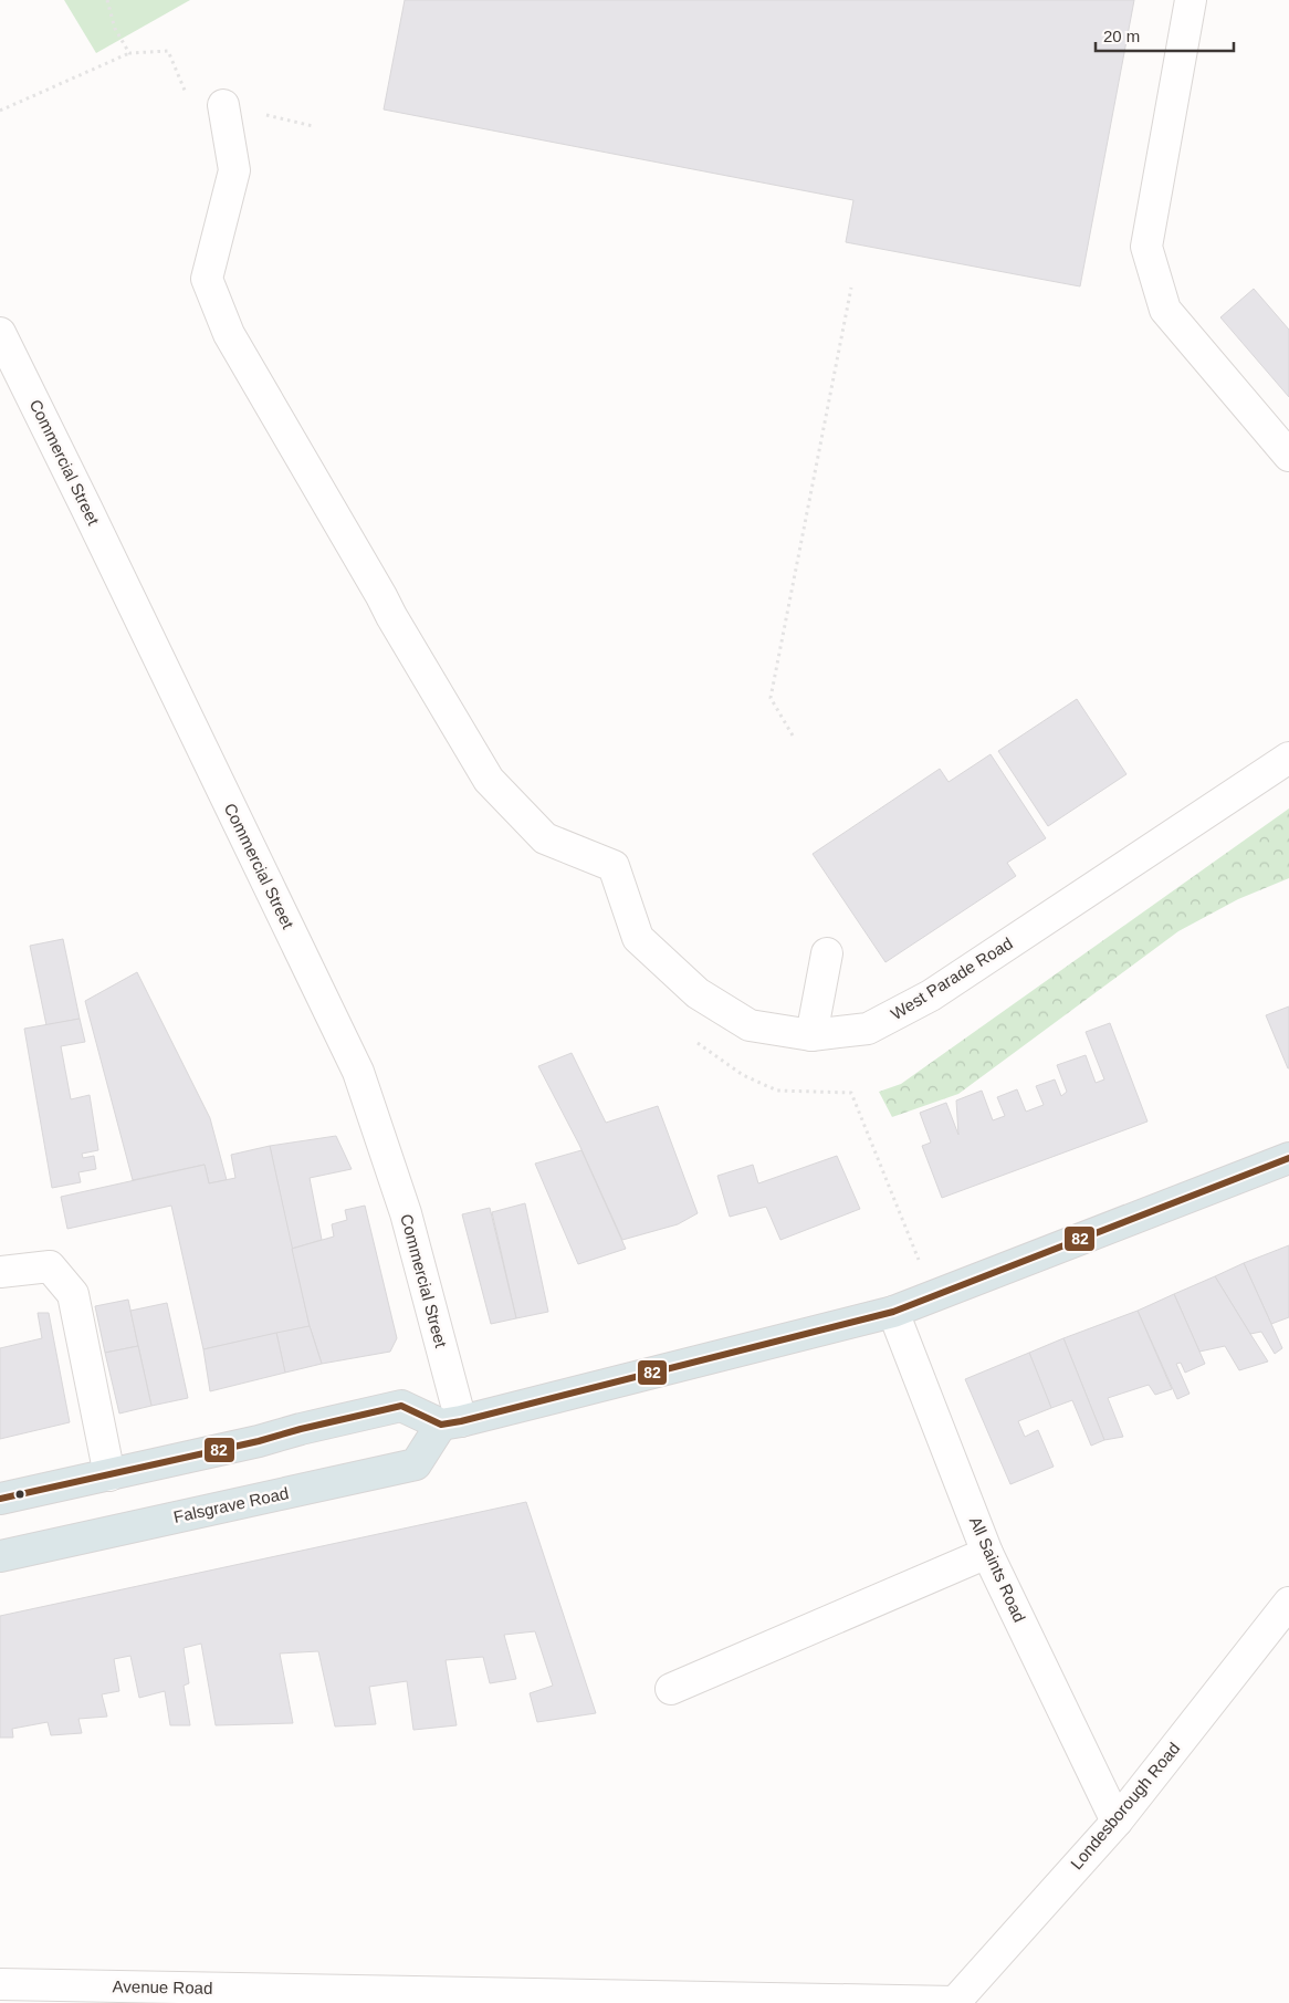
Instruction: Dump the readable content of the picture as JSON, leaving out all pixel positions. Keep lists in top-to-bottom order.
{
  "streets": {
    "highway": ["Falsgrave Road"],
    "street": [
      "Commercial Street",
      "West Parade Road",
      "All Saints Road",
      "Londesborough Road",
      "Avenue Road"
    ]
  },
  "crossings": [
    ["Commercial Street", "Falsgrave Road"],
    ["All Saints Road", "Londesborough Road"],
    ["Londesborough Road", "Avenue Road"]
  ],
  "lines": ["transit line 82"],
  "scale_bar": "20 m"
}
